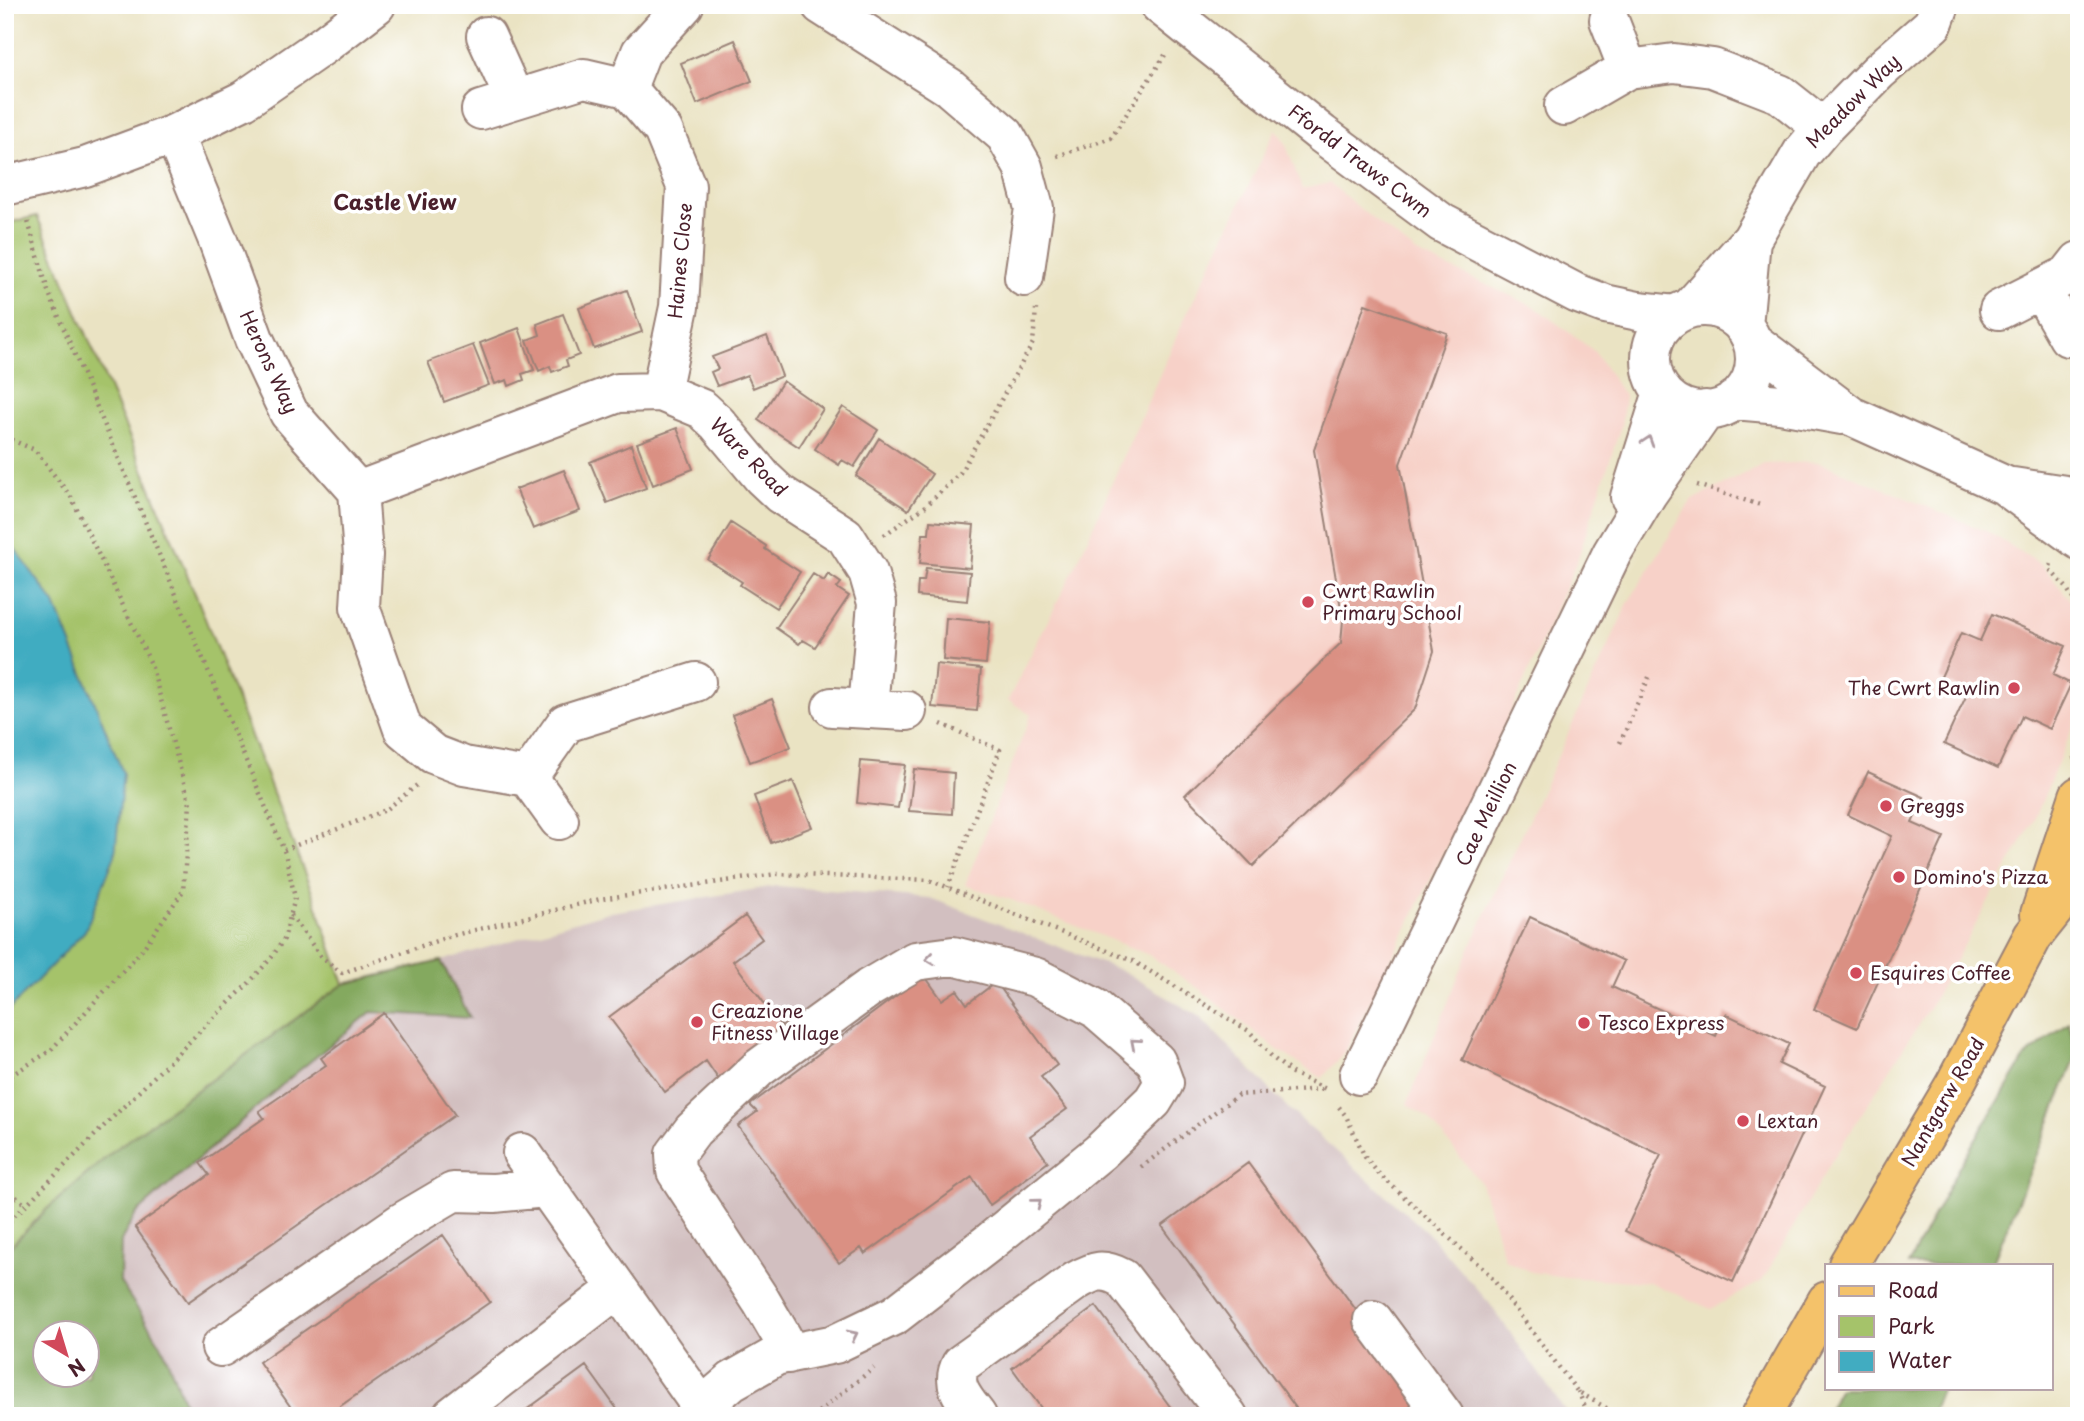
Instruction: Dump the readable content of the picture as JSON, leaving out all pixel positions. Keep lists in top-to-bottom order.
{
  "streets": {
    "main road": ["Nantgarw Road"],
    "street": [
      "Meadow Way",
      "Ffordd Traws Cwm",
      "Haines Close",
      "Herons Way",
      "Ware Road",
      "Cae Meillion"
    ]
  },
  "crossings": [
    ["Meadow Way", "Ffordd Traws Cwm"],
    ["Meadow Way", "Cae Meillion"],
    ["Ffordd Traws Cwm", "Cae Meillion"],
    ["Haines Close", "Ware Road"],
    ["Herons Way", "Ware Road"]
  ],
  "districts": ["Castle View"],
  "places": [
    "Cwrt Rawlin Primary School",
    "The Cwrt Rawlin",
    "Greggs",
    "Domino's Pizza",
    "Esquires Coffee",
    "Creazione Fitness Village",
    "Tesco Express",
    "Lextan"
  ],
  "legend": ["Road", "Park", "Water"],
  "north": "bottom right"
}
